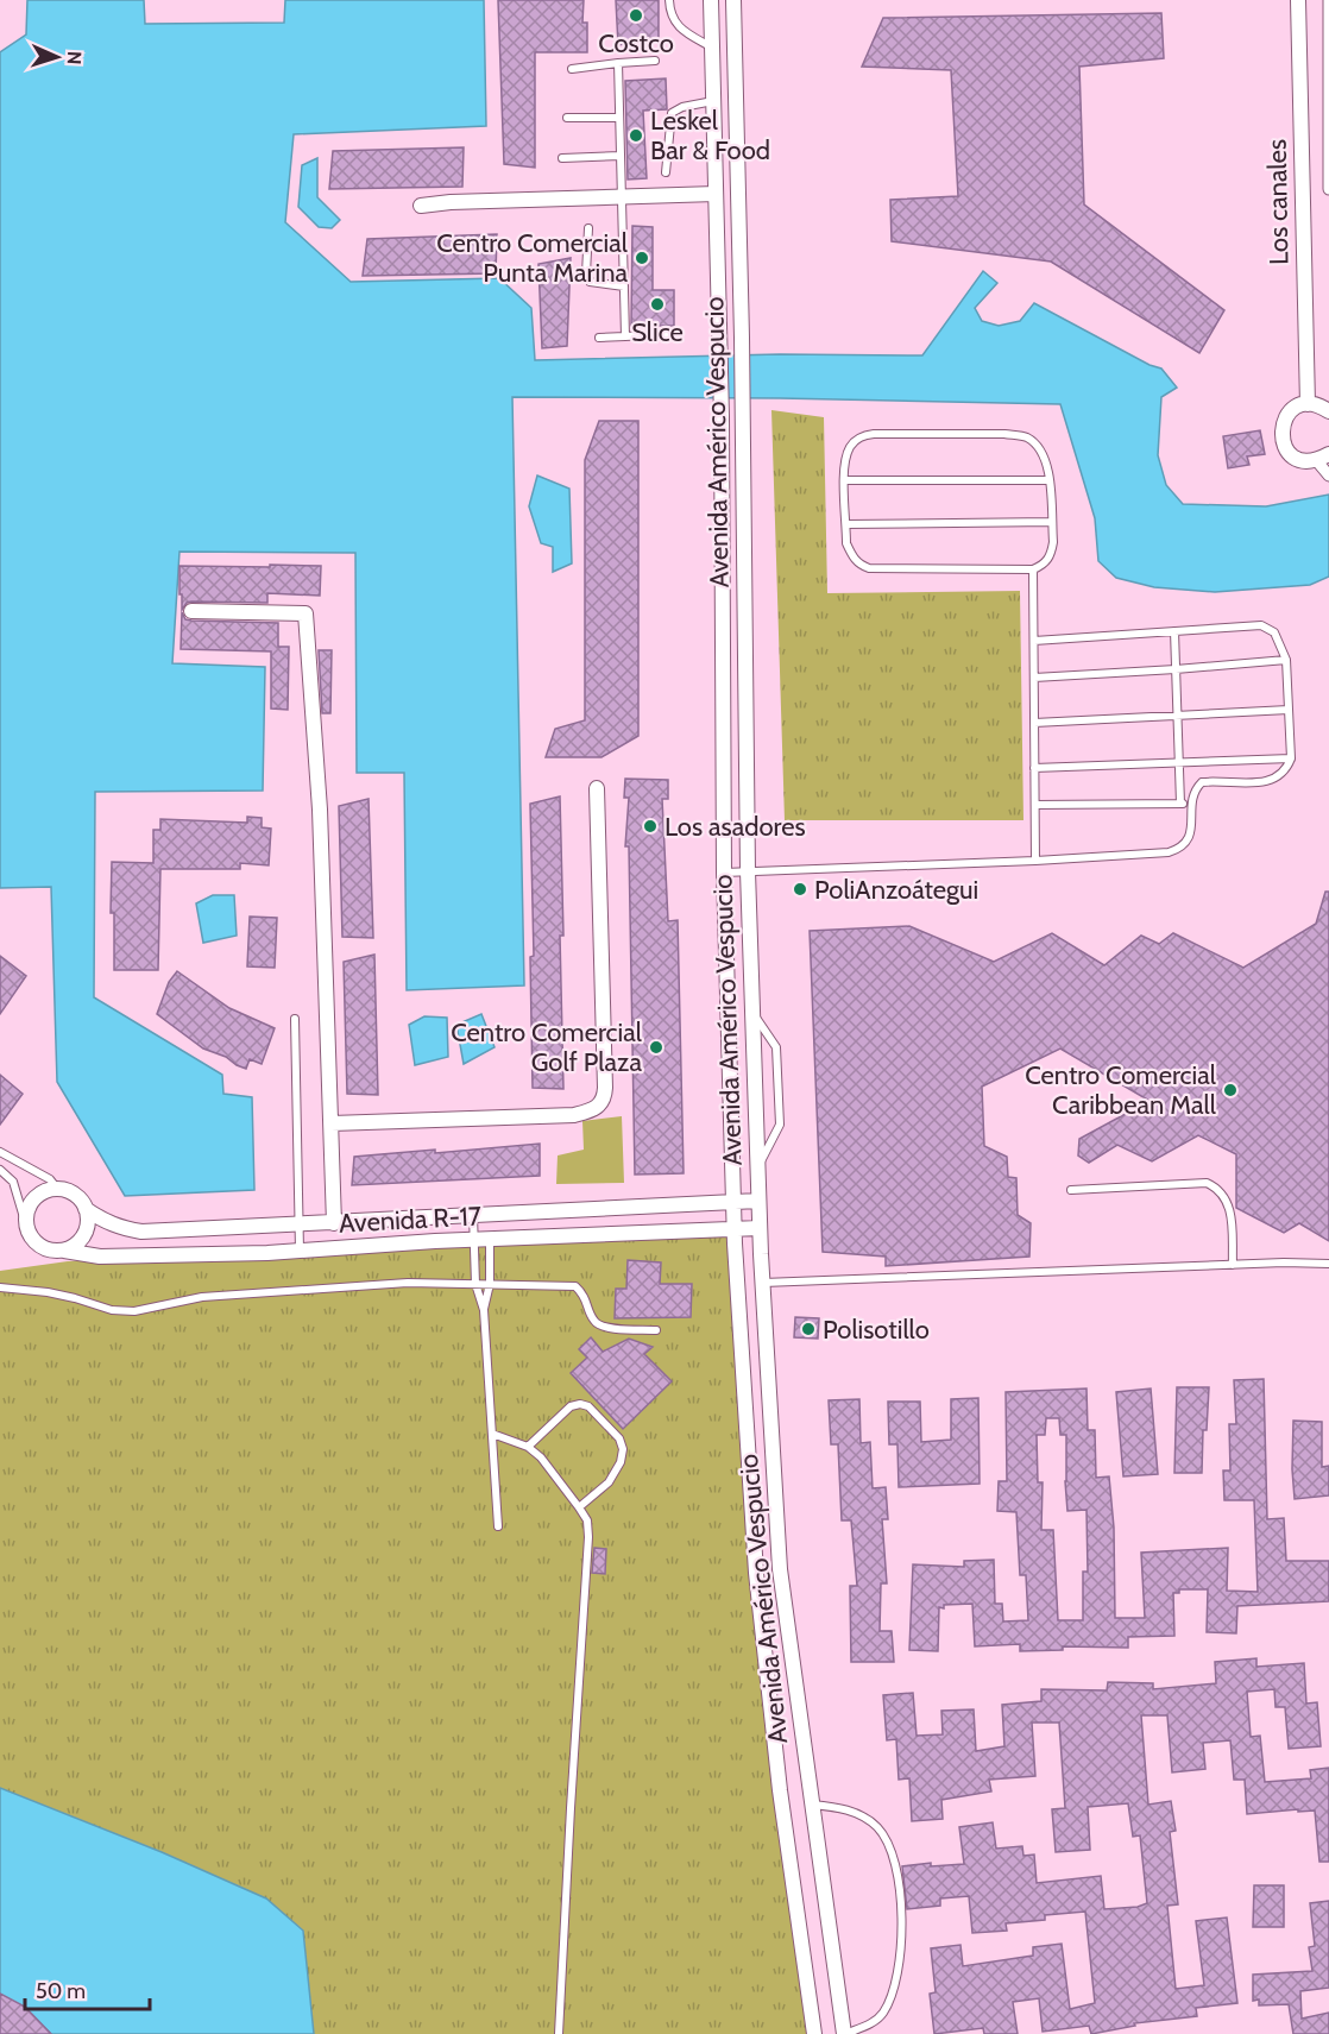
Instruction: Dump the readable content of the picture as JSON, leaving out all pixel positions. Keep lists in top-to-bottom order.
{
  "streets": {
    "street": ["Los canales", "Avenida Américo Vespucio", "Avenida R-17"]
  },
  "crossings": [
    ["Avenida Américo Vespucio", "Avenida R-17"]
  ],
  "places": [
    "Costco",
    "Leskel Bar & Food",
    "Centro Comercial Punta Marina",
    "Slice",
    "Los asadores",
    "PoliAnzoátegui",
    "Centro Comercial Golf Plaza",
    "Centro Comercial Caribbean Mall",
    "Polisotillo"
  ],
  "scale_bar": "50 m",
  "north": "right"
}
